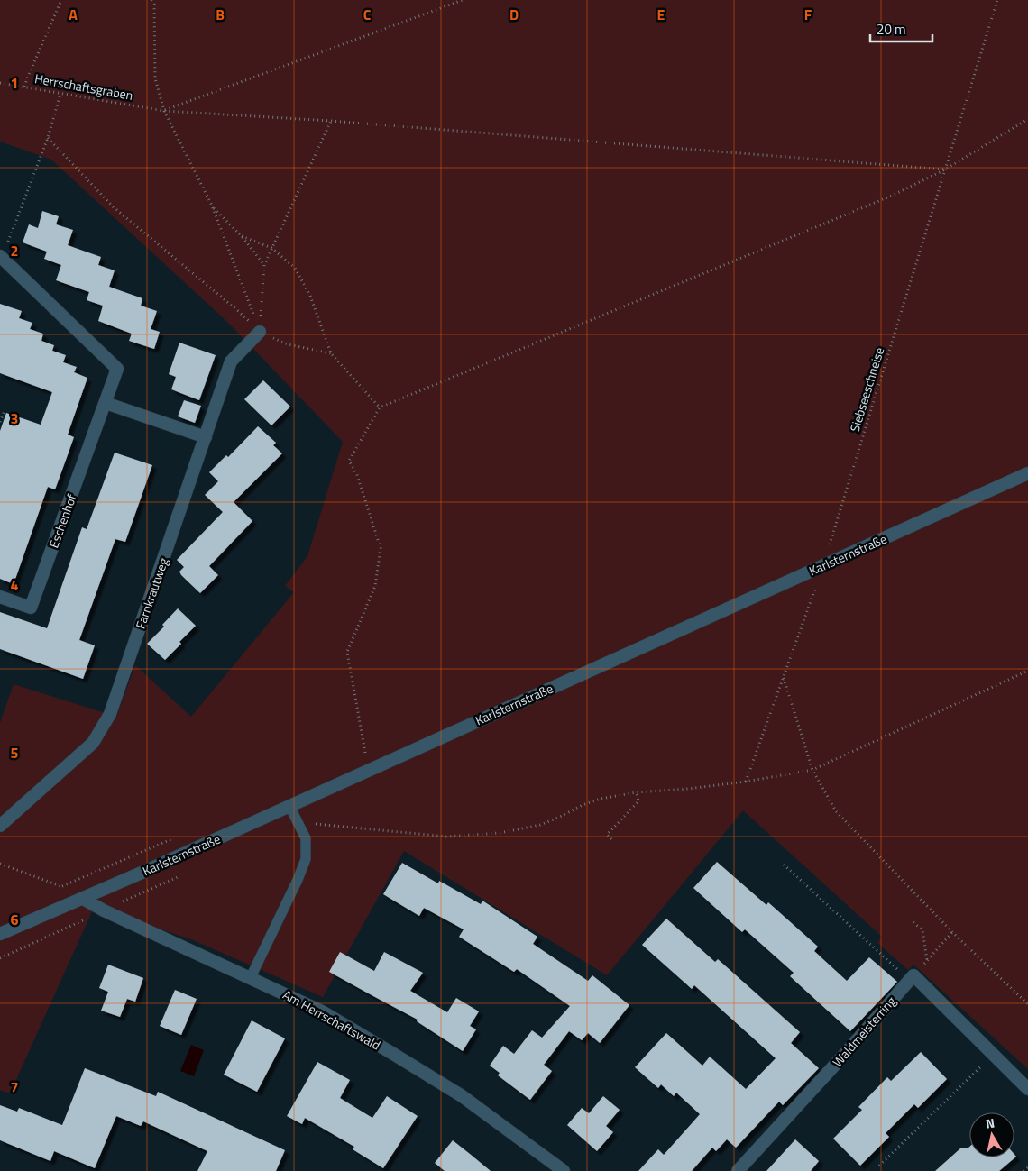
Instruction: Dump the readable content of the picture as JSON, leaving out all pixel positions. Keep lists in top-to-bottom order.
{
  "streets": {
    "street": [
      "Eschenhof",
      "Karlsternstraße",
      "Farnkrautweg",
      "Am Herrschaftswald",
      "Waldmeisterring"
    ],
    "path": ["Herrschaftsgraben", "Siebseeschneise"]
  },
  "crossings": [
    ["Herrschaftsgraben", "Siebseeschneise"],
    ["Siebseeschneise", "Karlsternstraße"],
    ["Karlsternstraße", "Am Herrschaftswald"]
  ],
  "scale_bar": "20 m",
  "north": "top",
  "grid": {
    "columns": [
      "A",
      "B",
      "C",
      "D",
      "E",
      "F"
    ],
    "rows": [
      "1",
      "2",
      "3",
      "4",
      "5",
      "6",
      "7"
    ]
  }
}
